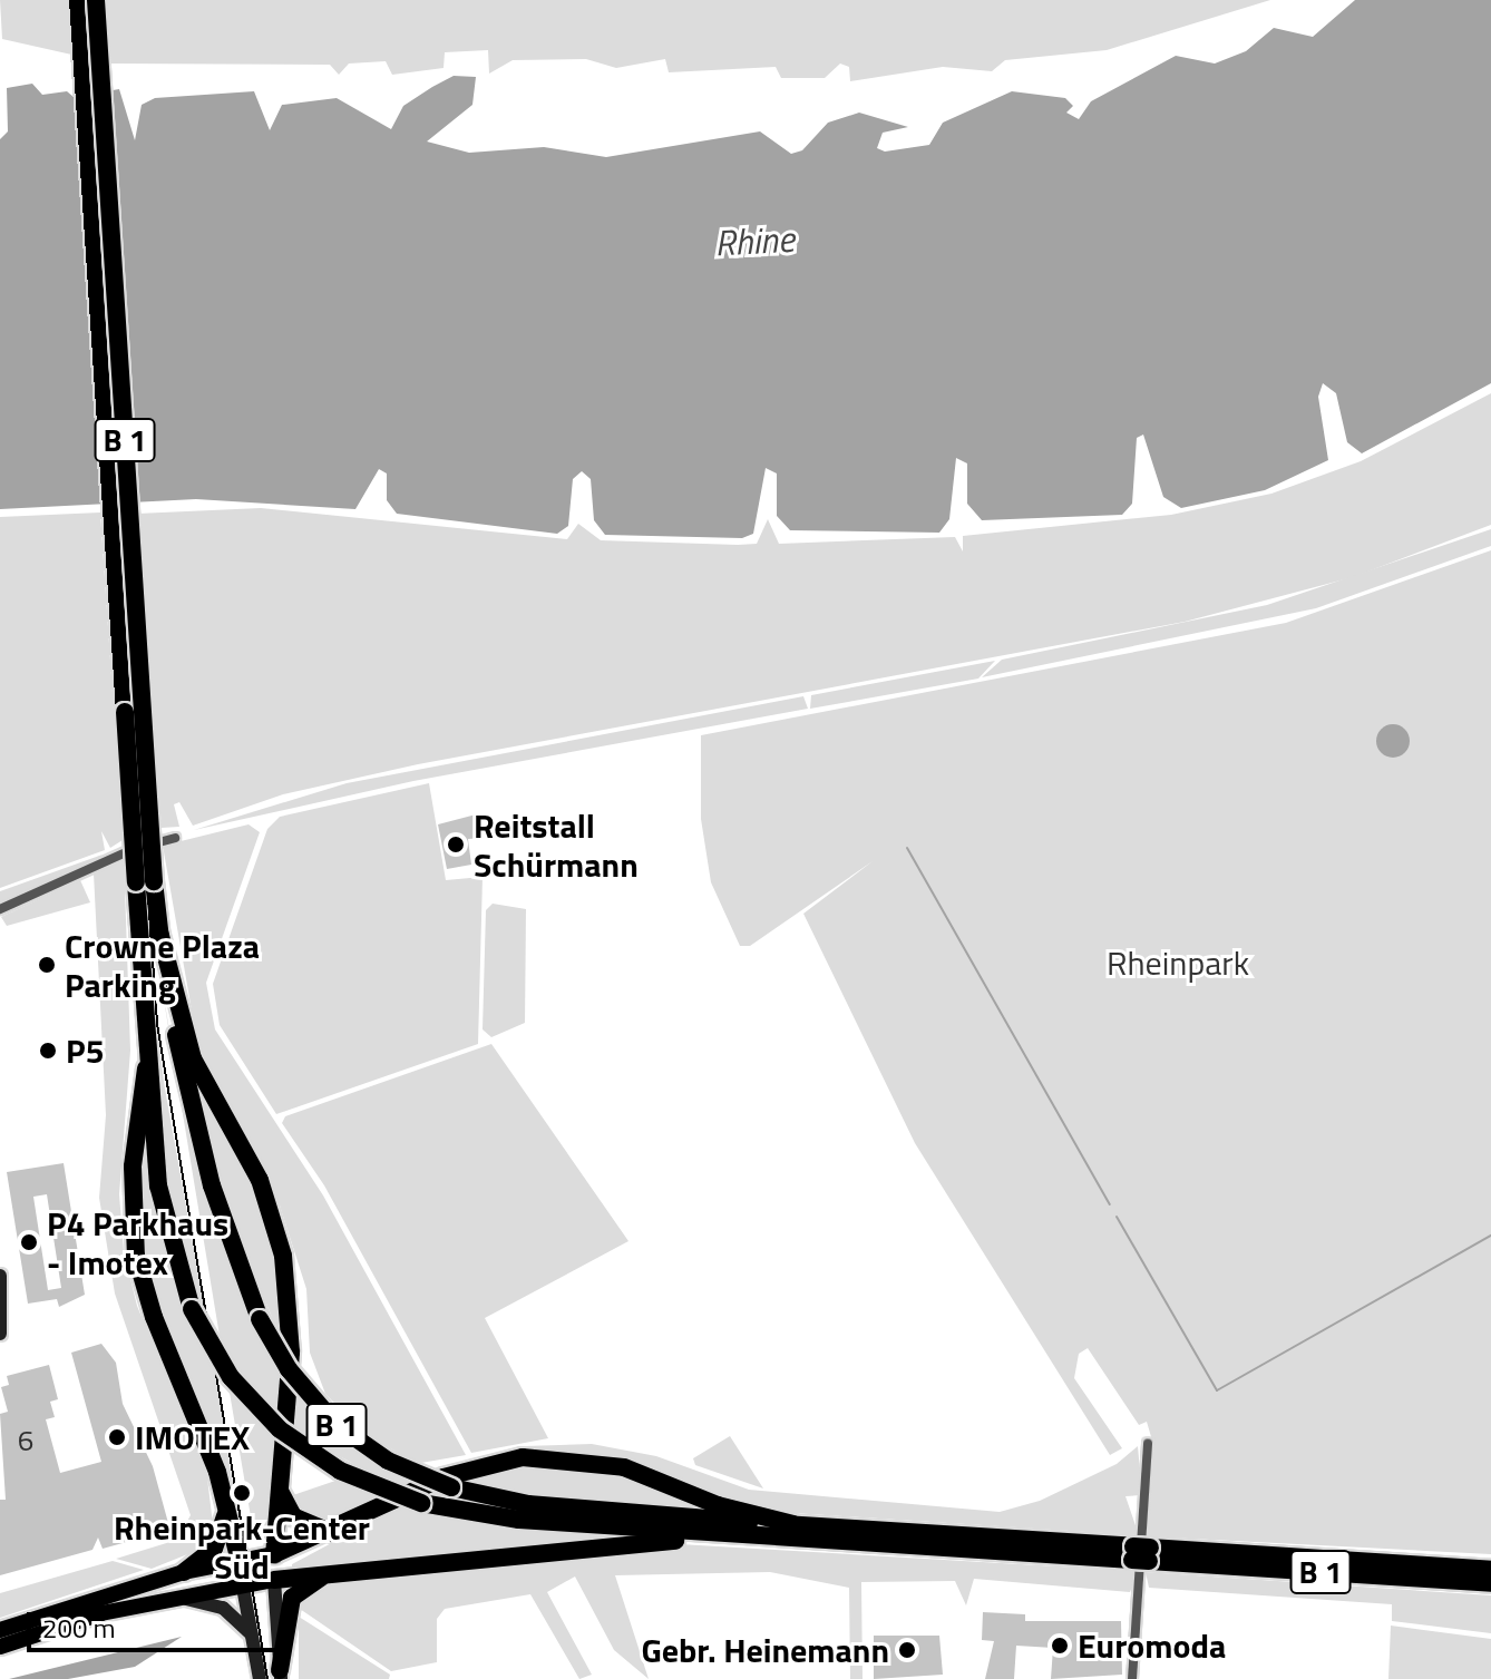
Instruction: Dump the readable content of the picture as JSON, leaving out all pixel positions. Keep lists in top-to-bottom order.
{
  "streets": {
    "highway": ["B 1"]
  },
  "water": ["Rhine"],
  "parks": ["Rheinpark"],
  "places": [
    "Reitstall Schürmann",
    "Crowne Plaza Parking",
    "P5",
    "P4 Parkhaus - Imotex",
    "IMOTEX",
    "Rheinpark-Center Süd",
    "Euromoda",
    "Gebr. Heinemann"
  ],
  "house_numbers": ["6"],
  "scale_bar": "200 m"
}
